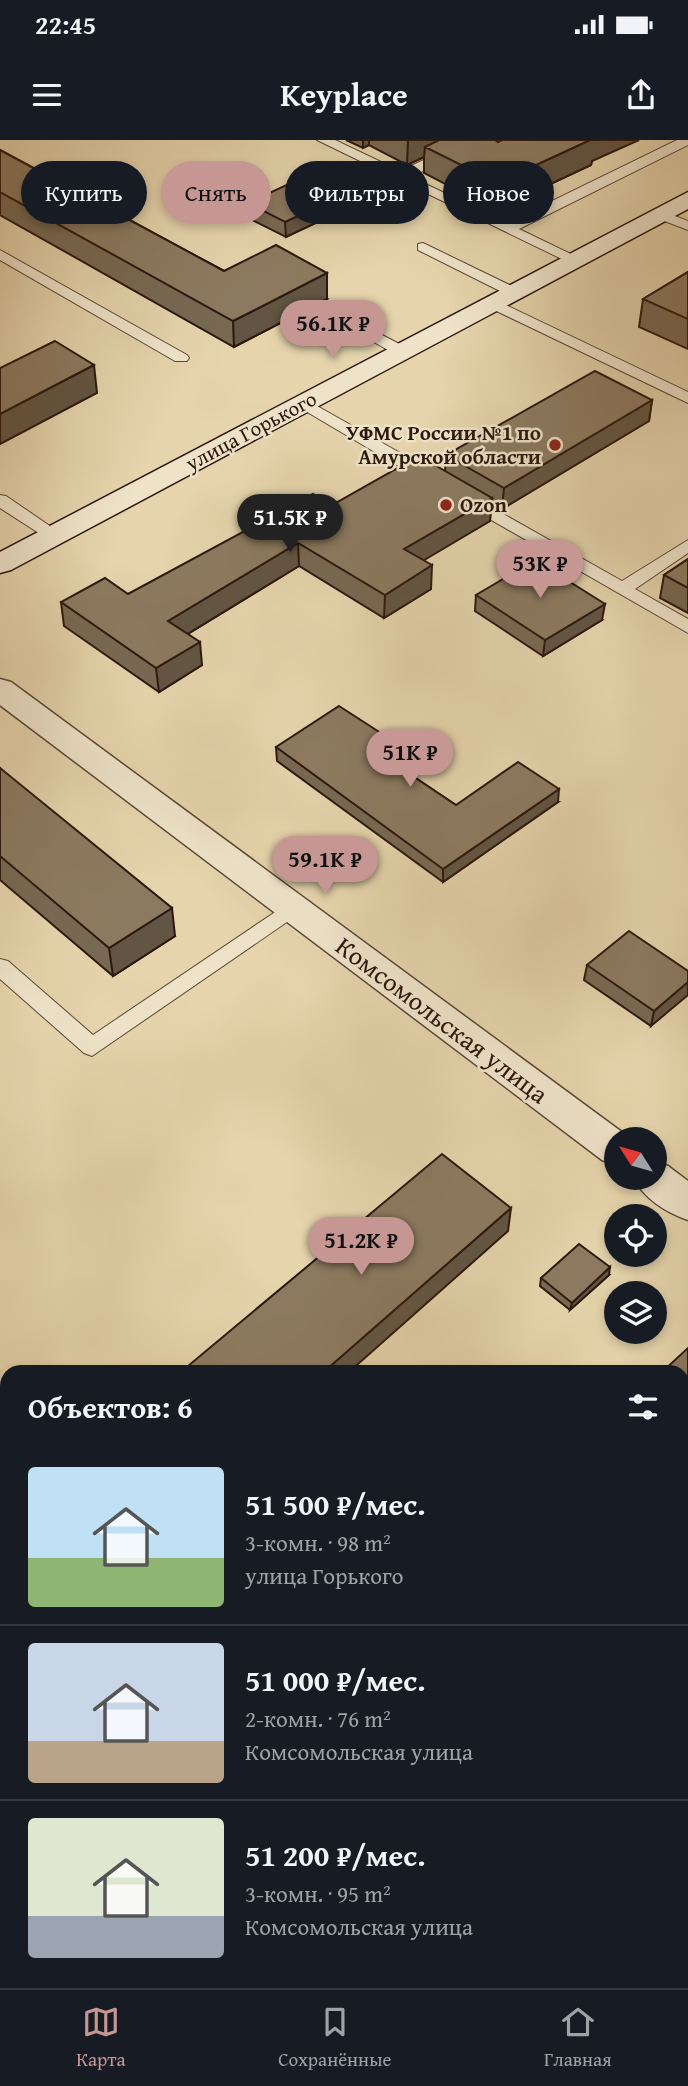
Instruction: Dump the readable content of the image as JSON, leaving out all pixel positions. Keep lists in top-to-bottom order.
{
  "streets": {
    "main road": ["улица Горького", "Комсомольская улица"]
  },
  "places": ["УФМС России №1 по Амурской области", "Ozon"],
  "north": "top left",
  "page": {
    "status": "22:45",
    "header": "Keyplace",
    "chip": [
      "Купить",
      "Снять",
      "Фильтры",
      "Новое"
    ],
    "price": [
      "56.1K ₽",
      "51.5K ₽",
      "53K ₽",
      "51K ₽",
      "59.1K ₽",
      "51.2K ₽"
    ],
    "heading": "Объектов: 6",
    "list": [
      {
        "name": "51 500 ₽/мес.",
        "note": "3-комн. · 98 m² · улица Горького"
      },
      {
        "name": "51 000 ₽/мес.",
        "note": "2-комн. · 76 m² · Комсомольская улица"
      },
      {
        "name": "51 200 ₽/мес.",
        "note": "3-комн. · 95 m² · Комсомольская улица"
      }
    ],
    "tabs": ["Карта", "Сохранённые", "Главная"]
  }
}
